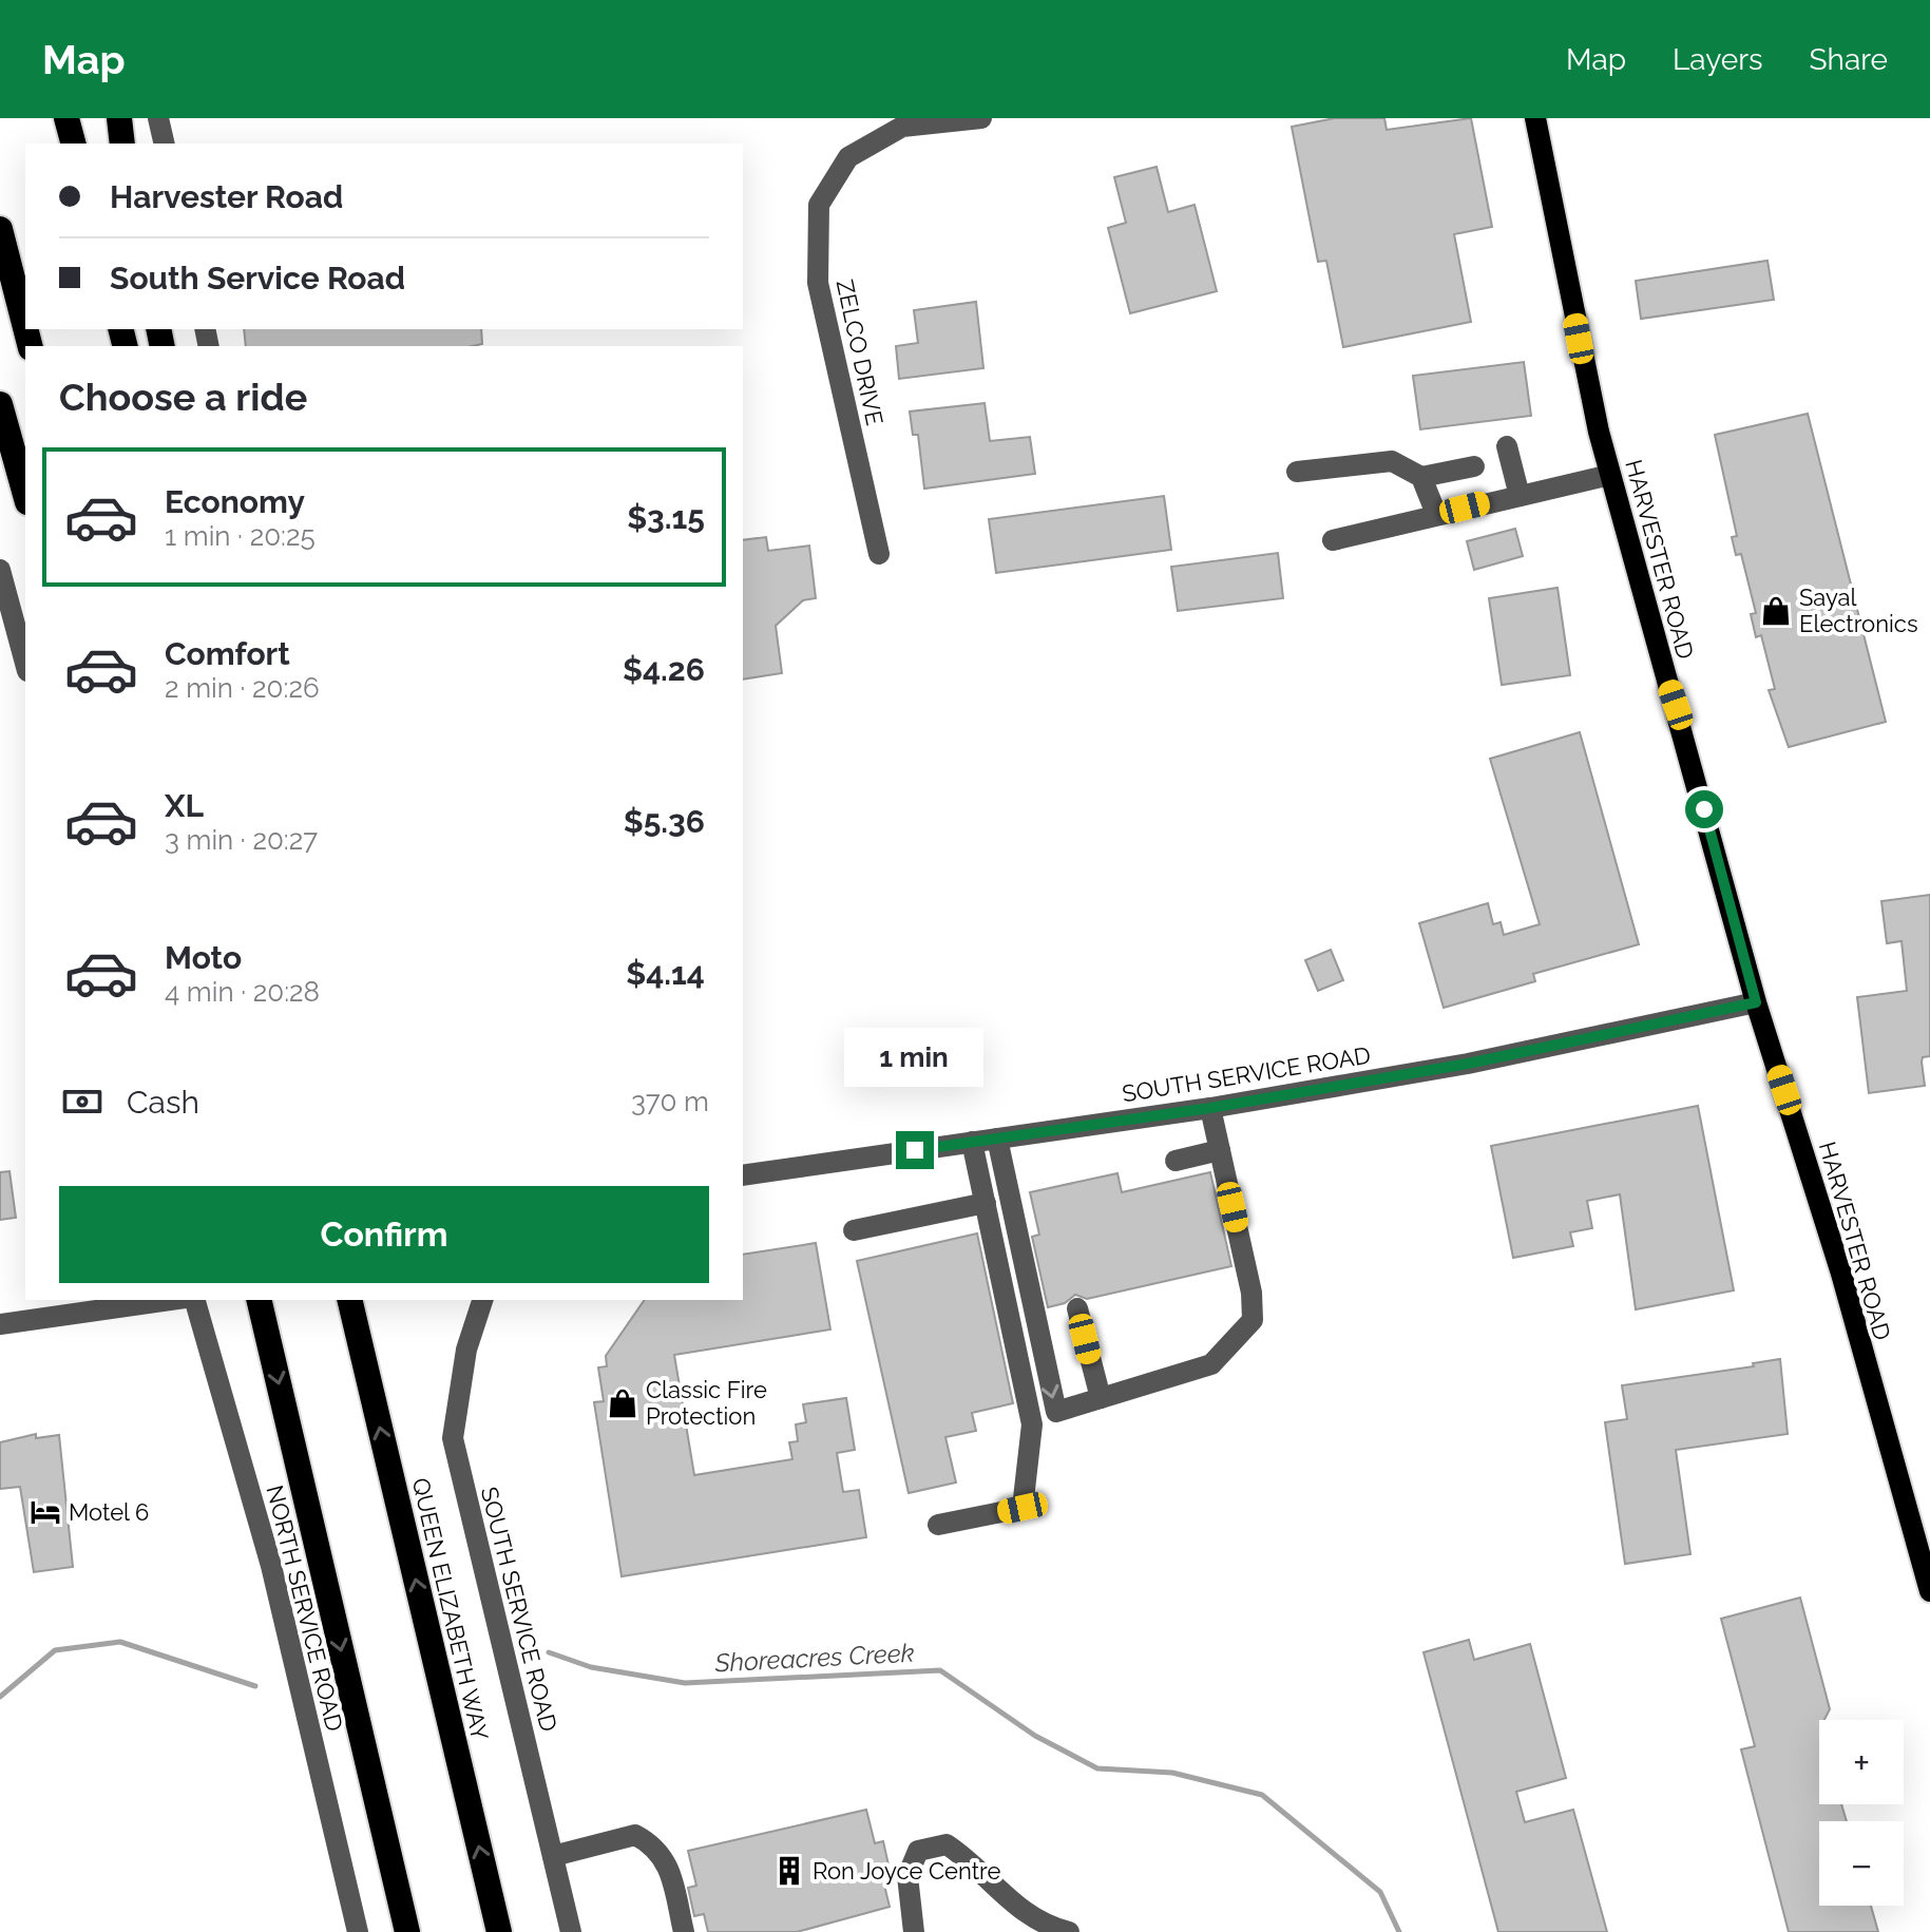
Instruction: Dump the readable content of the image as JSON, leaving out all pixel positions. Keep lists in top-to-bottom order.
{
  "streets": {
    "highway": ["QUEEN ELIZABETH WAY"],
    "main road": ["HARVESTER ROAD"],
    "street": ["ZELCO DRIVE", "SOUTH SERVICE ROAD", "NORTH SERVICE ROAD"]
  },
  "crossings": [
    ["HARVESTER ROAD", "SOUTH SERVICE ROAD"]
  ],
  "water": ["Shoreacres Creek"],
  "places": {
    "shop": ["Sayal Electronics", "Classic Fire Protection"],
    "hotel": ["Motel 6"],
    "building": ["Ron Joyce Centre"]
  },
  "page": {
    "header": "Map",
    "nav": ["Map", "Layers", "Share"],
    "banner": ["Harvester Road", "South Service Road"],
    "heading": "Choose a ride",
    "list": [
      {
        "name": "Economy",
        "note": "1 min · 20:25",
        "value": "$3.15"
      },
      {
        "name": "Comfort",
        "note": "2 min · 20:26",
        "value": "$4.26"
      },
      {
        "name": "XL",
        "note": "3 min · 20:27",
        "value": "$5.36"
      },
      {
        "name": "Moto",
        "note": "4 min · 20:28",
        "value": "$4.14"
      }
    ],
    "bubble": "1 min",
    "pay": ["Cash", "370 m"],
    "buttons": "Confirm",
    "map_buttons": ["+", "−"]
  }
}
